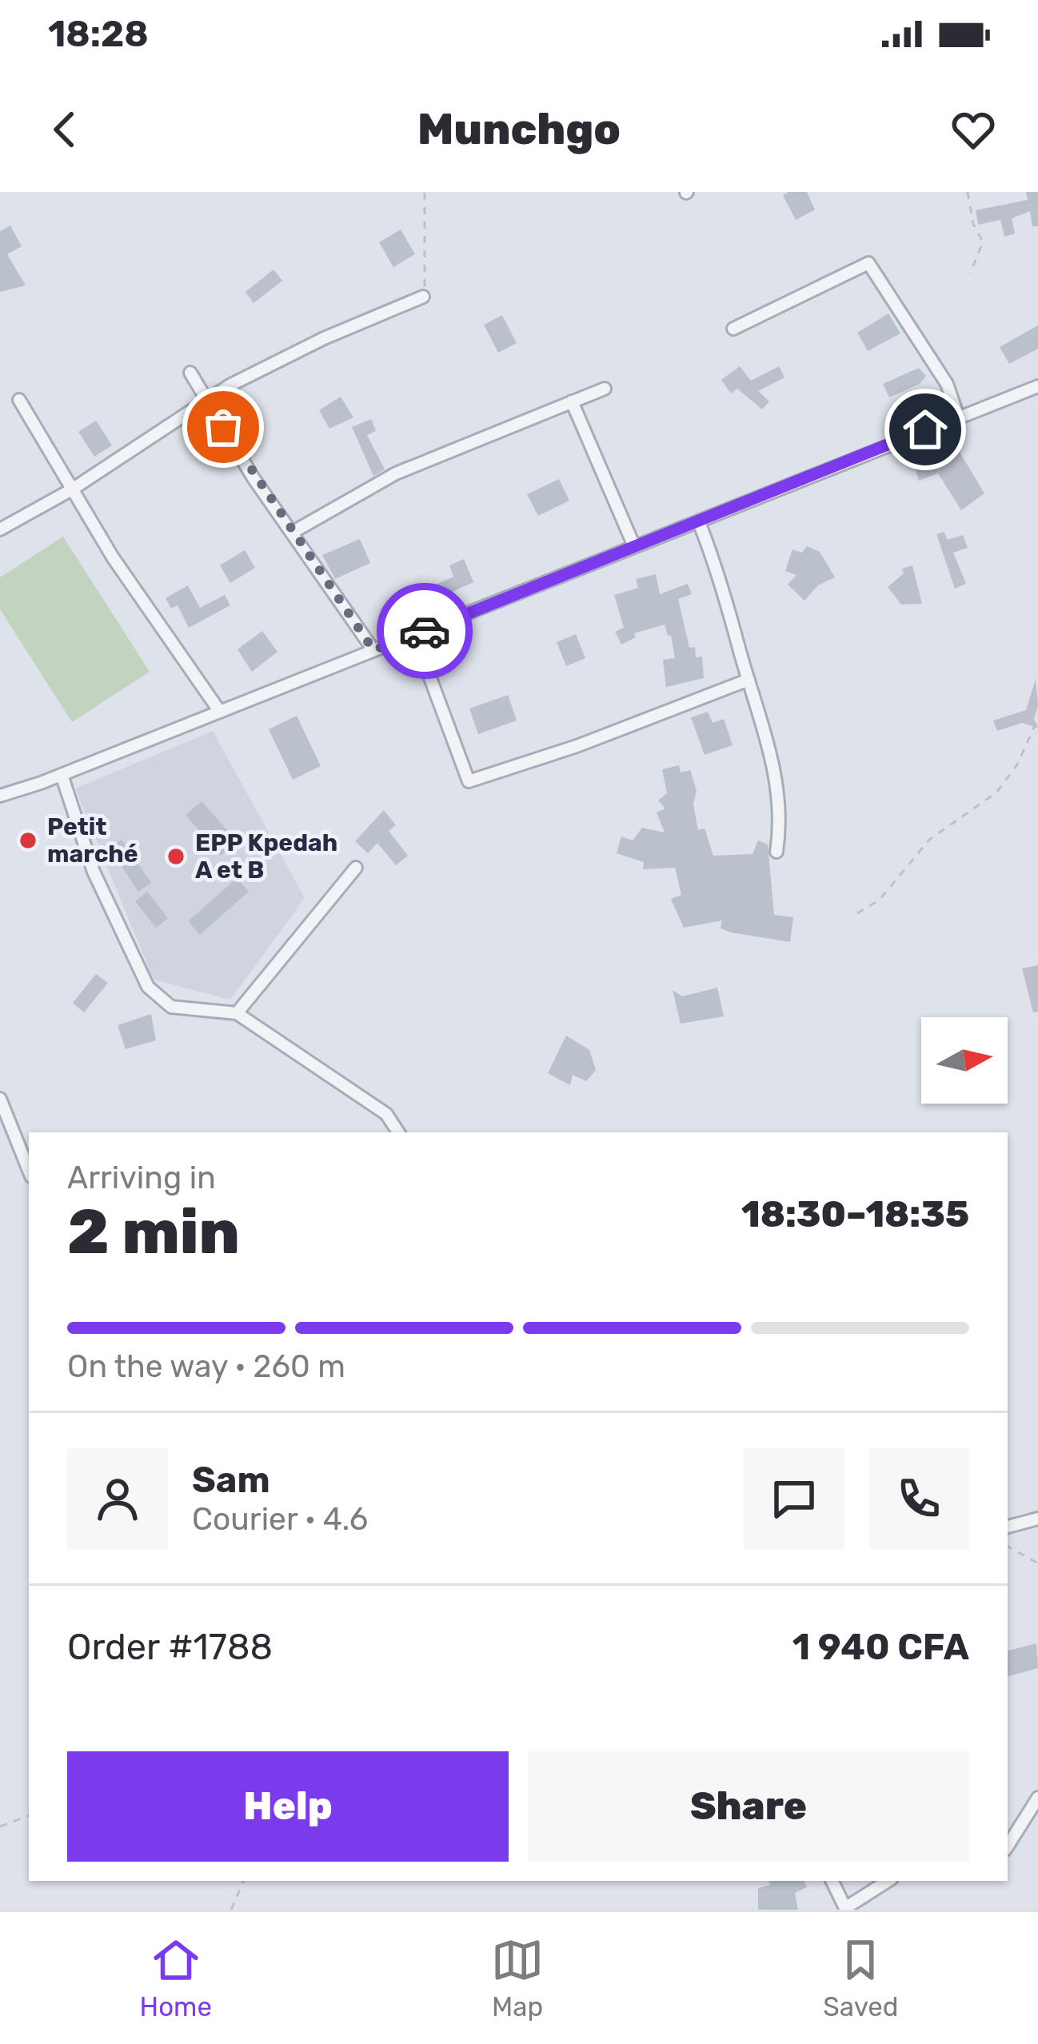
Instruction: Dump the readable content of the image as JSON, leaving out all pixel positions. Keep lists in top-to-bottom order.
{
  "places": ["Petit marché", "EPP Kpedah A et B"],
  "north": "right",
  "page": {
    "status": "18:28",
    "header": "Munchgo",
    "heading": ["2 min", "Arriving in", "18:30–18:35"],
    "panel": [
      "Sam",
      "Courier · 4.6",
      "Order #1788",
      "1 940 CFA"
    ],
    "bar": "On the way · 260 m",
    "buttons": ["Help", "Share"],
    "tabs": ["Home", "Map", "Saved"]
  }
}
